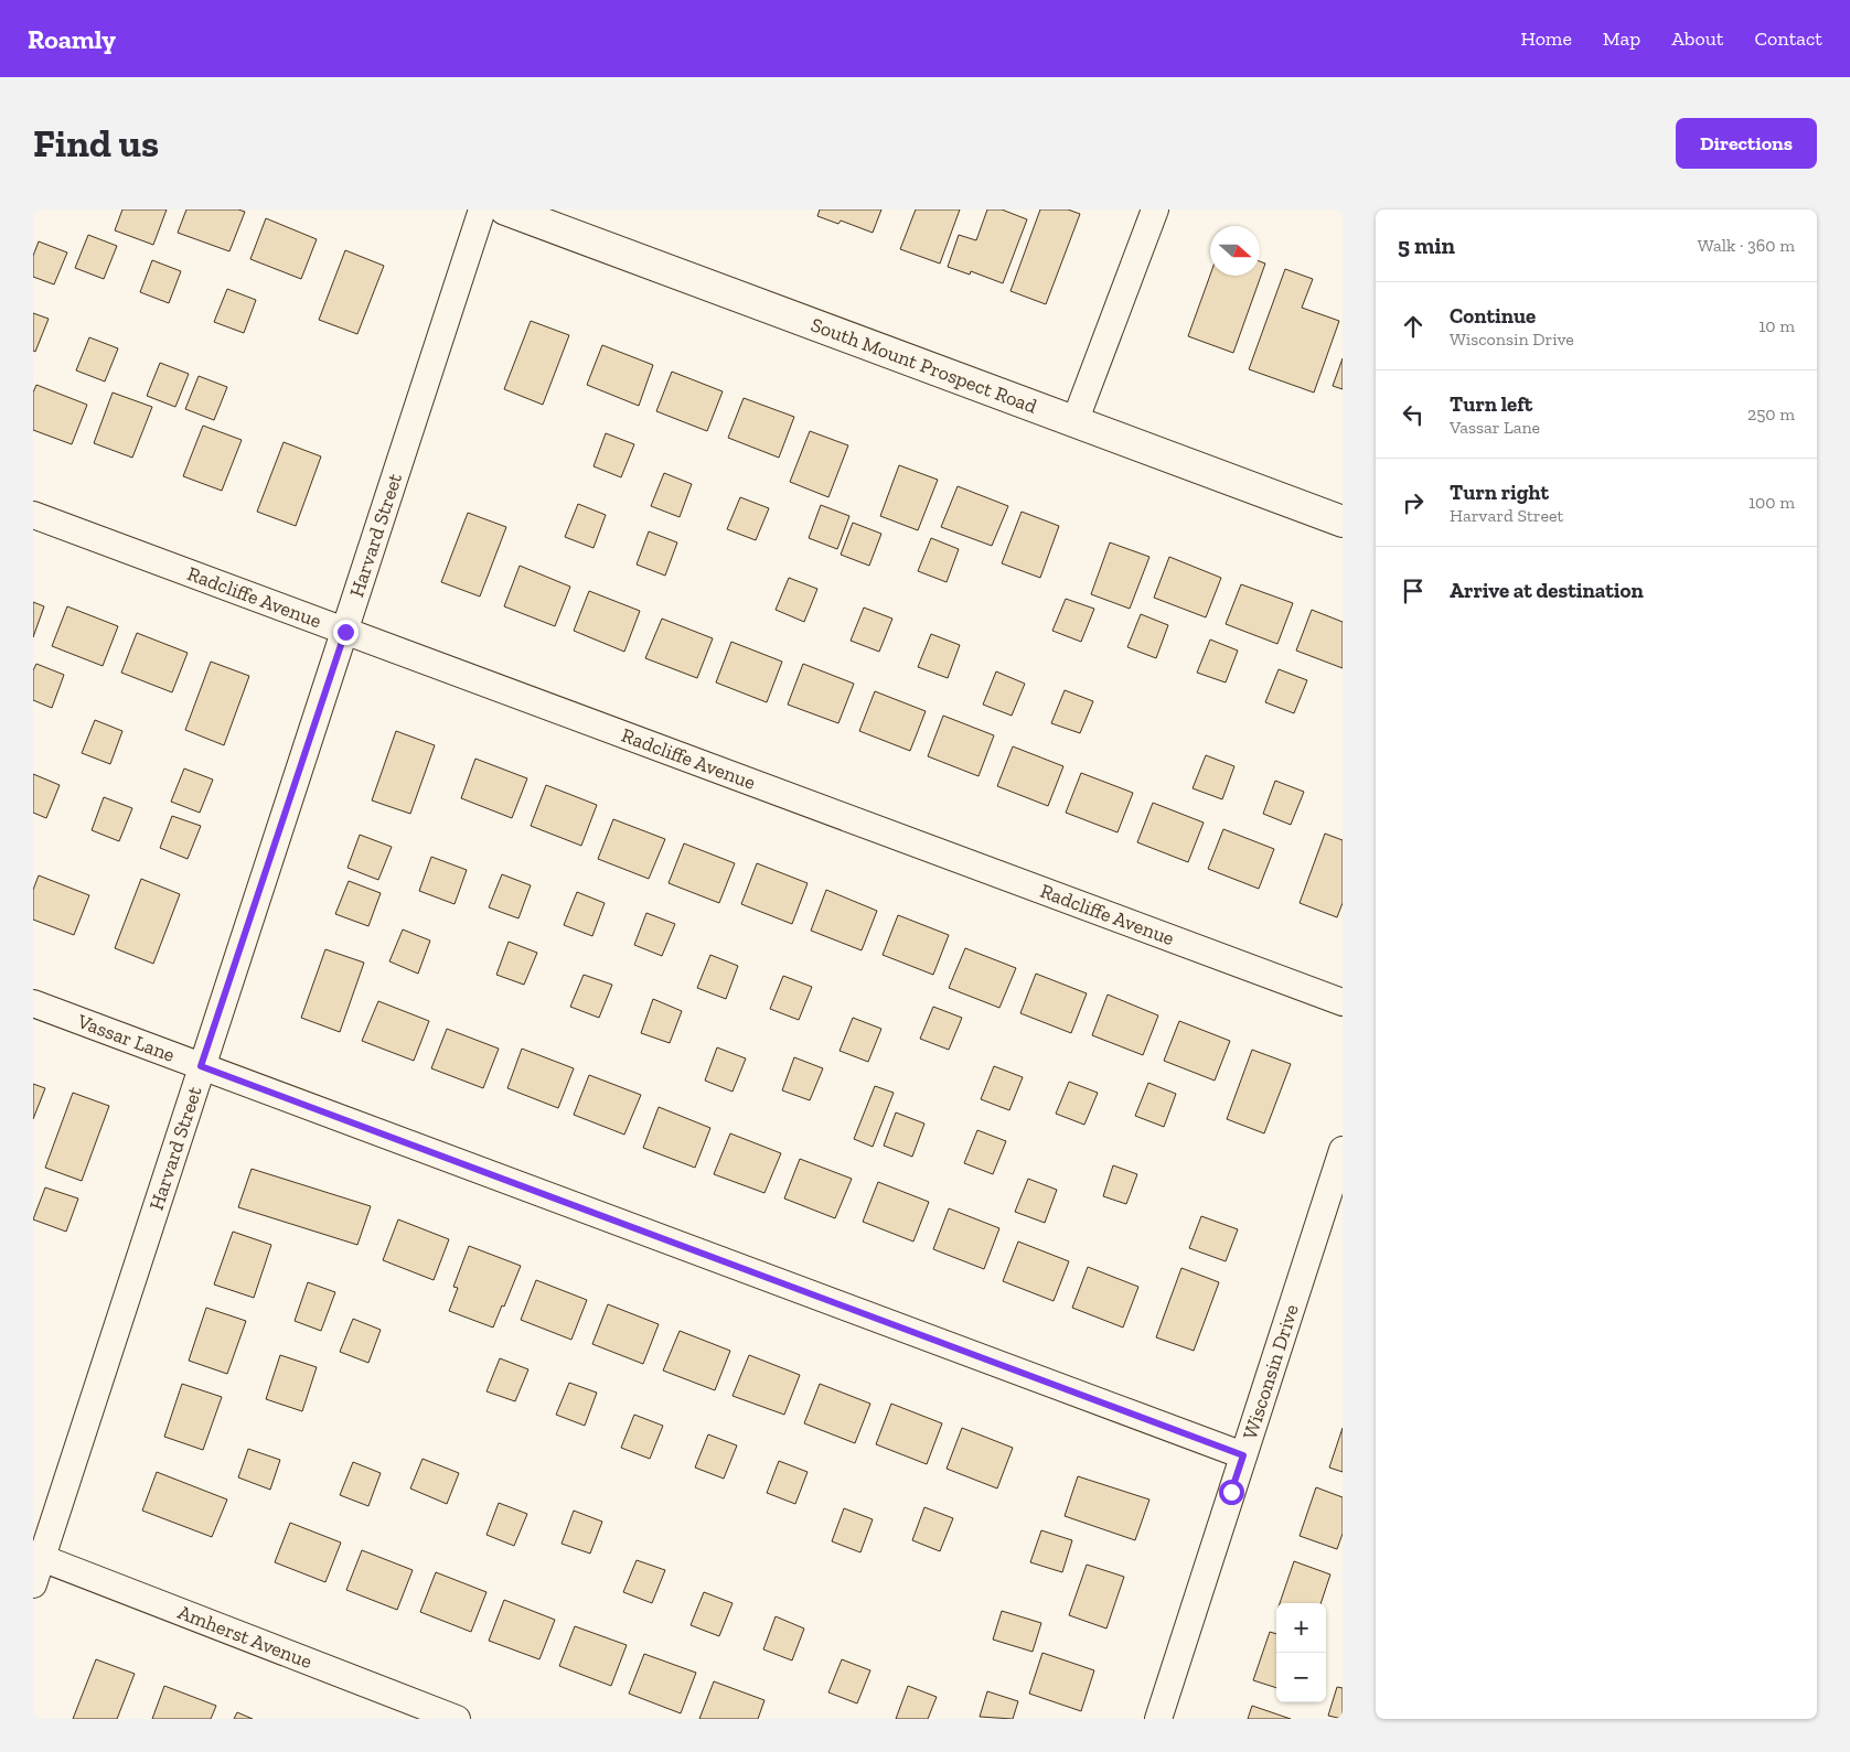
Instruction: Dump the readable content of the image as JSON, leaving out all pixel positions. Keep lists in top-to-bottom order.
{
  "streets": {
    "main road": ["South Mount Prospect Road"],
    "street": [
      "Harvard Street",
      "Radcliffe Avenue",
      "Vassar Lane",
      "Wisconsin Drive",
      "Amherst Avenue"
    ]
  },
  "crossings": [
    ["Harvard Street", "Radcliffe Avenue"],
    ["Harvard Street", "Vassar Lane"],
    ["Harvard Street", "Amherst Avenue"],
    ["Vassar Lane", "Wisconsin Drive"]
  ],
  "north": "right",
  "page": {
    "header": "Roamly",
    "nav": [
      "Home",
      "Map",
      "About",
      "Contact"
    ],
    "buttons": "Directions",
    "title": "Find us",
    "heading": ["5 min", "Walk · 360 m"],
    "list": [
      ["Continue", "Wisconsin Drive", "10 m"],
      ["Turn left", "Vassar Lane", "250 m"],
      ["Turn right", "Harvard Street", "100 m"],
      "Arrive at destination"
    ],
    "map_buttons": ["+", "−"]
  }
}
